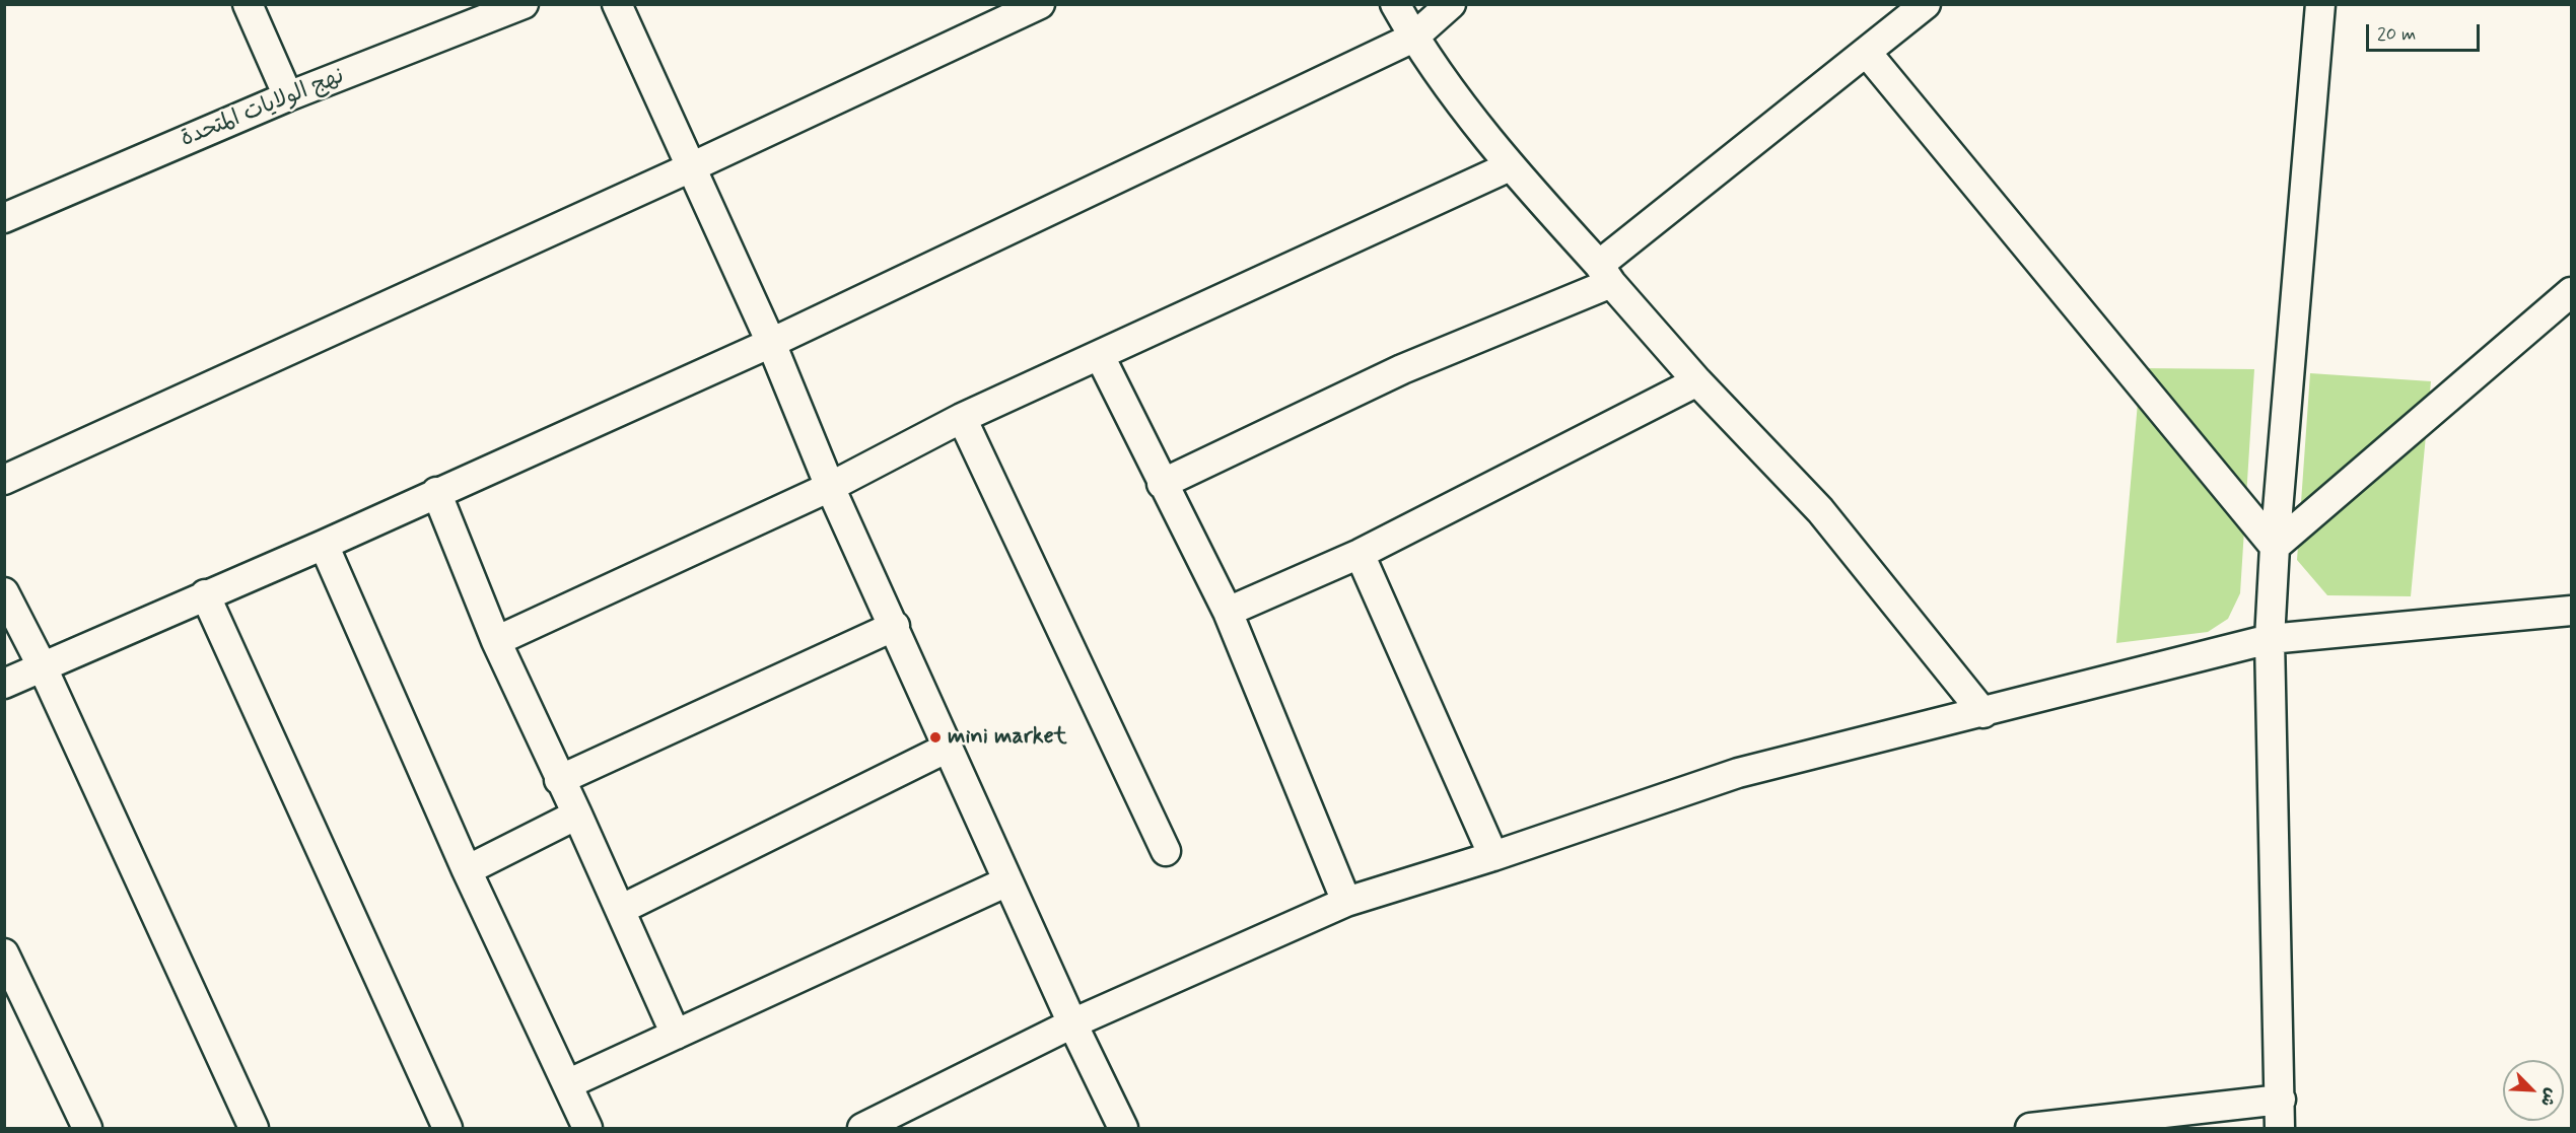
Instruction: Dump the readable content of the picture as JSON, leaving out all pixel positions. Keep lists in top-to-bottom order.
{
  "streets": {
    "street": ["نهج الولايات المتحدة"]
  },
  "places": ["mini market"],
  "scale_bar": "20 m",
  "north": "bottom right"
}
